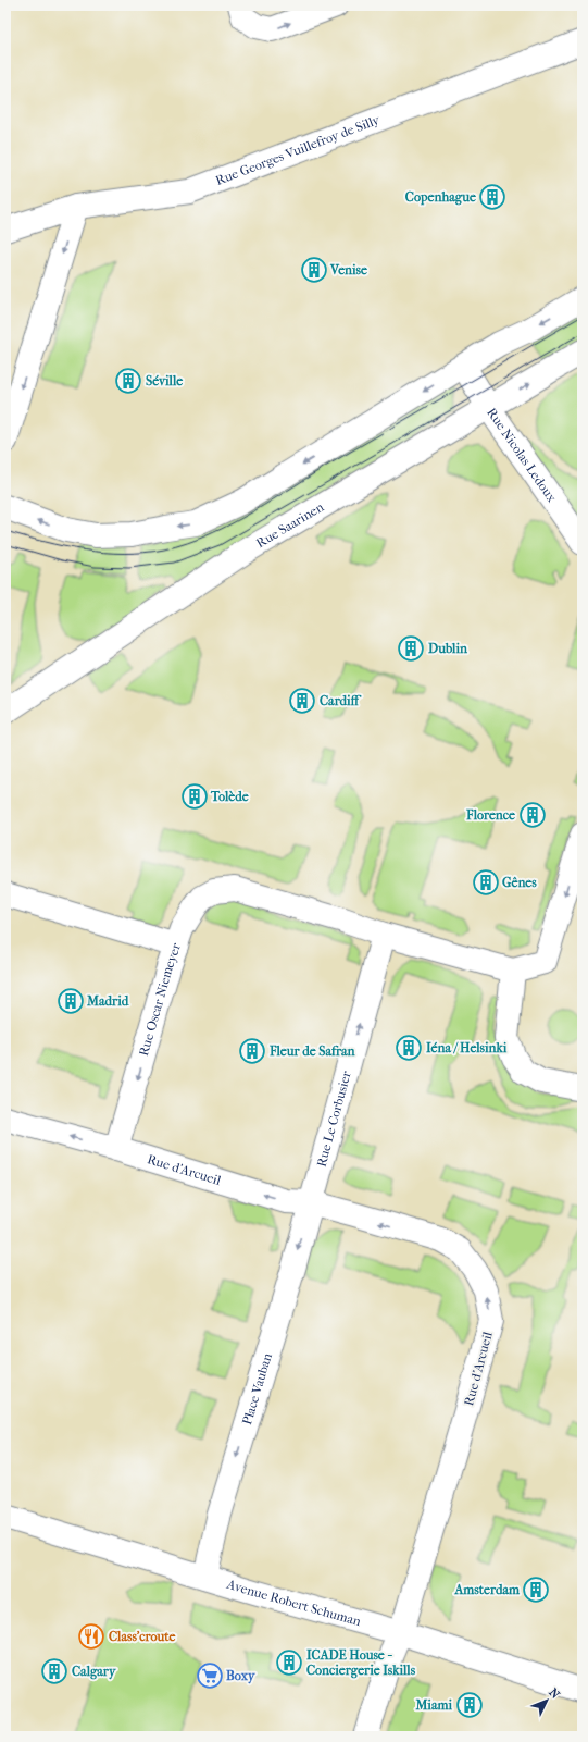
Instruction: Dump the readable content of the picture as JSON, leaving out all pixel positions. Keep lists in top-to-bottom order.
{
  "streets": {
    "street": [
      "Rue Georges Vuillefroy de Silly",
      "Rue Nicolas Ledoux",
      "Rue Saarinen",
      "Rue Oscar Niemeyer",
      "Rue Le Corbusier",
      "Rue d'Arcueil",
      "Place Vauban",
      "Avenue Robert Schuman"
    ]
  },
  "crossings": [
    ["Rue Nicolas Ledoux", "Rue Saarinen"],
    ["Rue Oscar Niemeyer", "Rue d'Arcueil"],
    ["Rue Le Corbusier", "Rue d'Arcueil"],
    ["Rue Le Corbusier", "Place Vauban"],
    ["Rue d'Arcueil", "Place Vauban"],
    ["Rue d'Arcueil", "Avenue Robert Schuman"],
    ["Place Vauban", "Avenue Robert Schuman"]
  ],
  "one_way": ["Rue Oscar Niemeyer", "Rue Le Corbusier", "Place Vauban"],
  "places": {
    "building": [
      "Copenhague",
      "Venise",
      "Séville",
      "Dublin",
      "Cardiff",
      "Tolède",
      "Florence",
      "Gênes",
      "Madrid",
      "Iéna / Helsinki",
      "Fleur de Safran",
      "Amsterdam",
      "ICADE House - Conciergerie Iskills",
      "Calgary",
      "Miami"
    ],
    "restaurant": ["Class'croute"],
    "supermarket": ["Boxy"]
  },
  "north": "top right"
}
